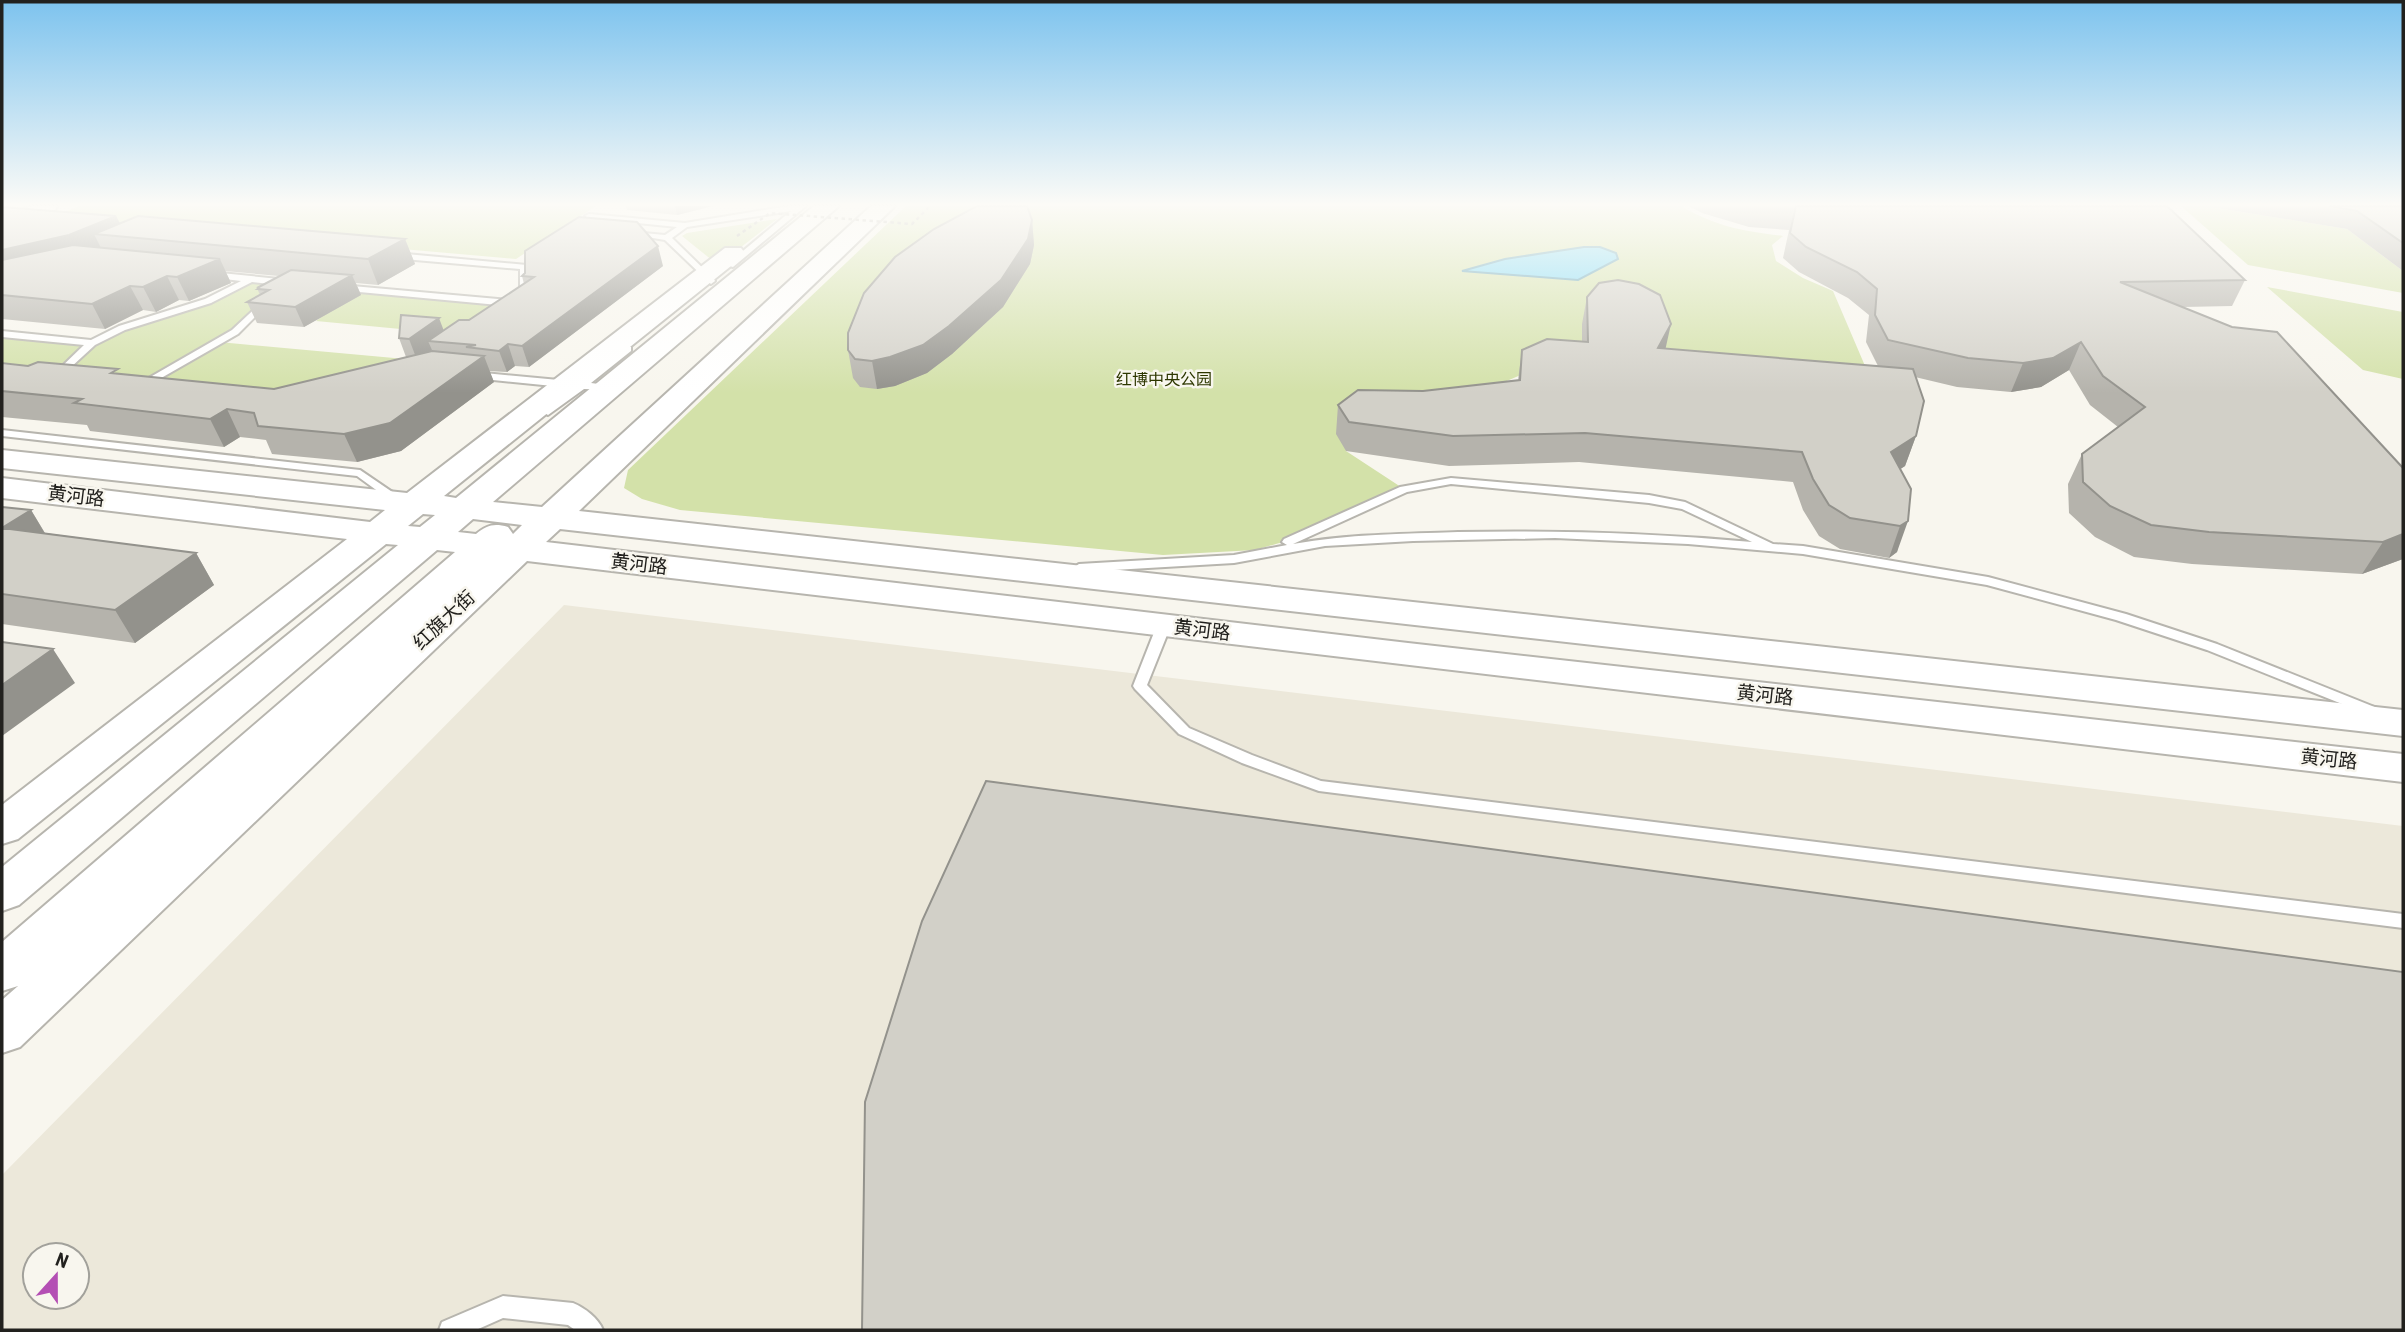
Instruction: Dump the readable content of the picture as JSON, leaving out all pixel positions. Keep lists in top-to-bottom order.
{
  "streets": {
    "main road": ["黄河路", "红旗大街"]
  },
  "crossings": [
    ["黄河路", "红旗大街"]
  ],
  "parks": ["红博中央公园"],
  "north": "top"
}
